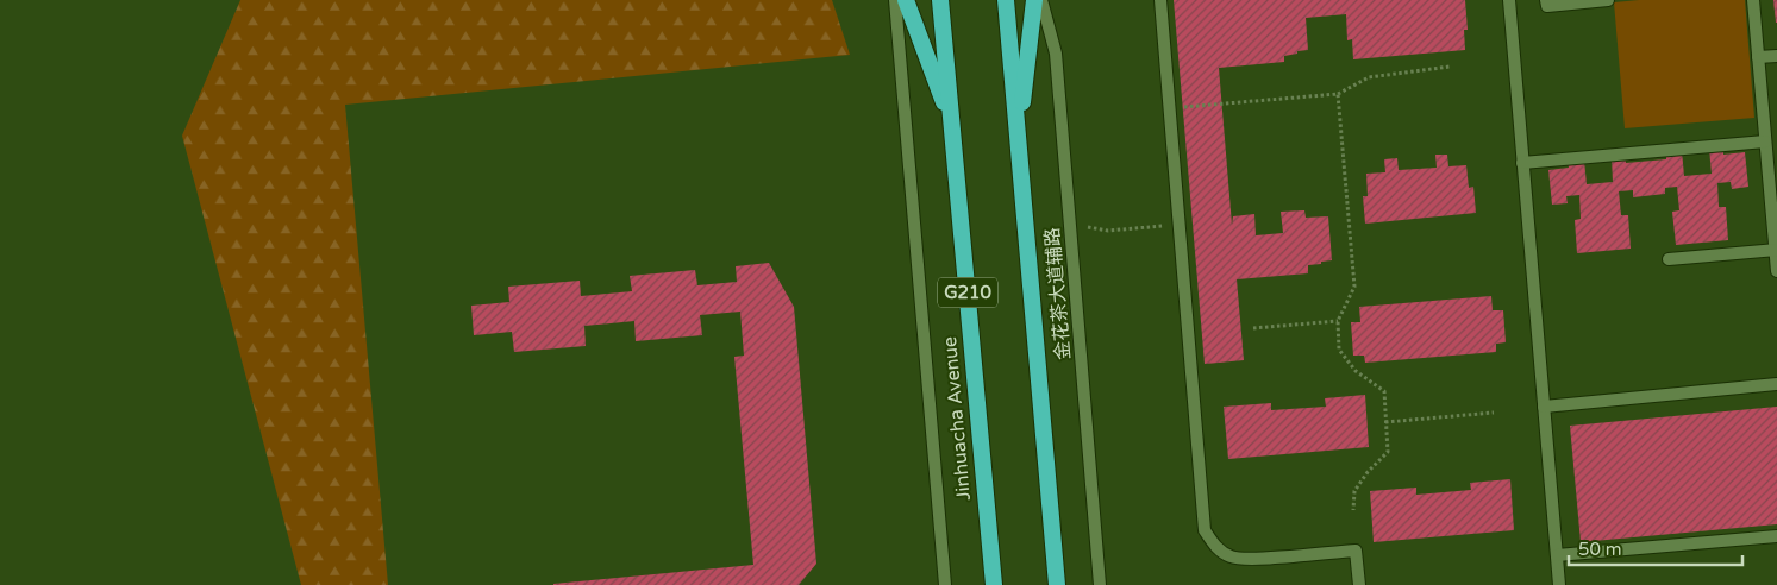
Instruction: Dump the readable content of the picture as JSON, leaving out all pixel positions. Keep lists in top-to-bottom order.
{
  "streets": {
    "highway": ["G210", "Jinhuacha Avenue"],
    "street": ["金花茶大道辅路"]
  },
  "scale_bar": "50 m"
}
